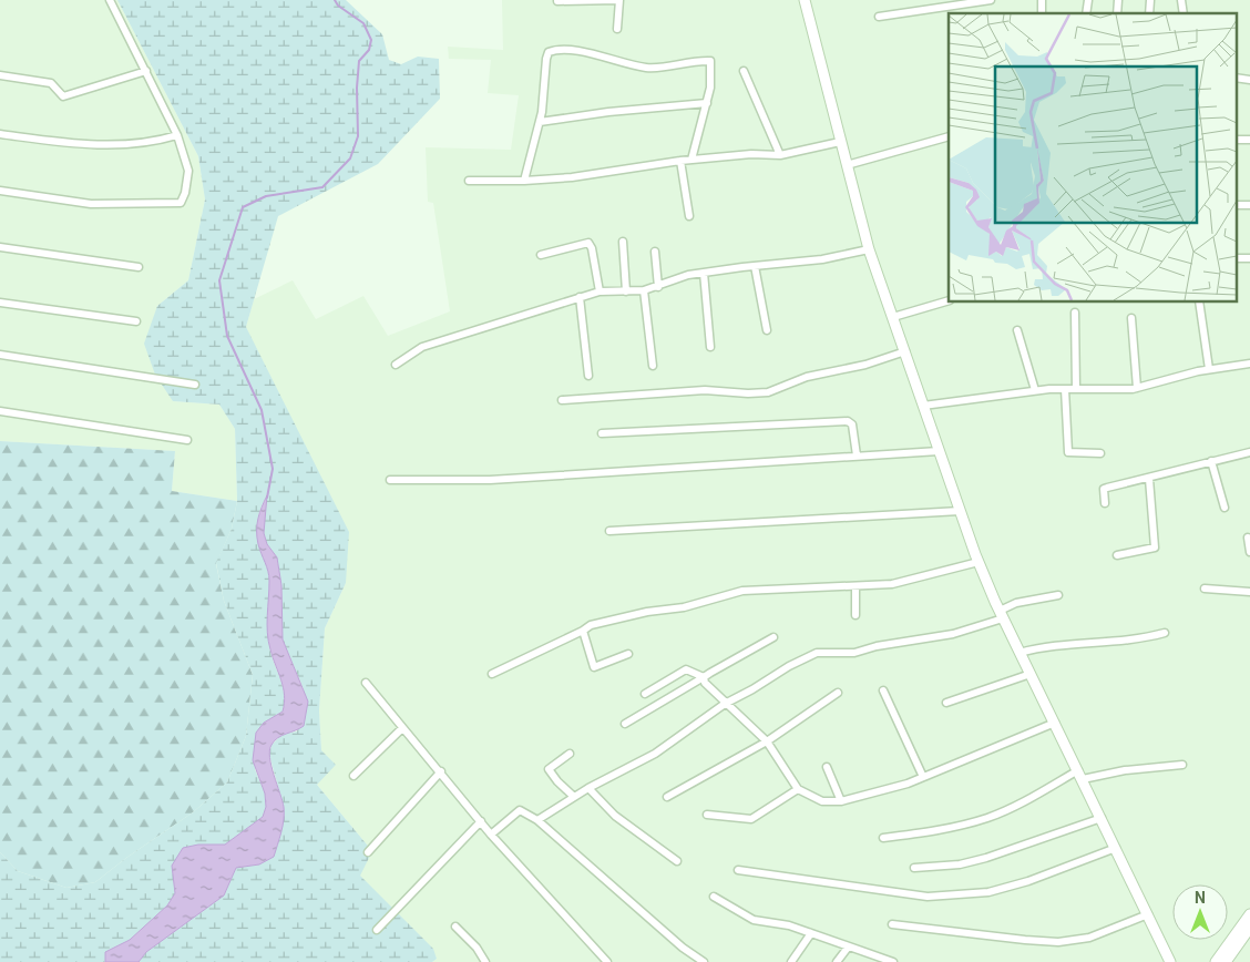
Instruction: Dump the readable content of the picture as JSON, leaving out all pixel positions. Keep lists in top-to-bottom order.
{
  "north": "top"
}
